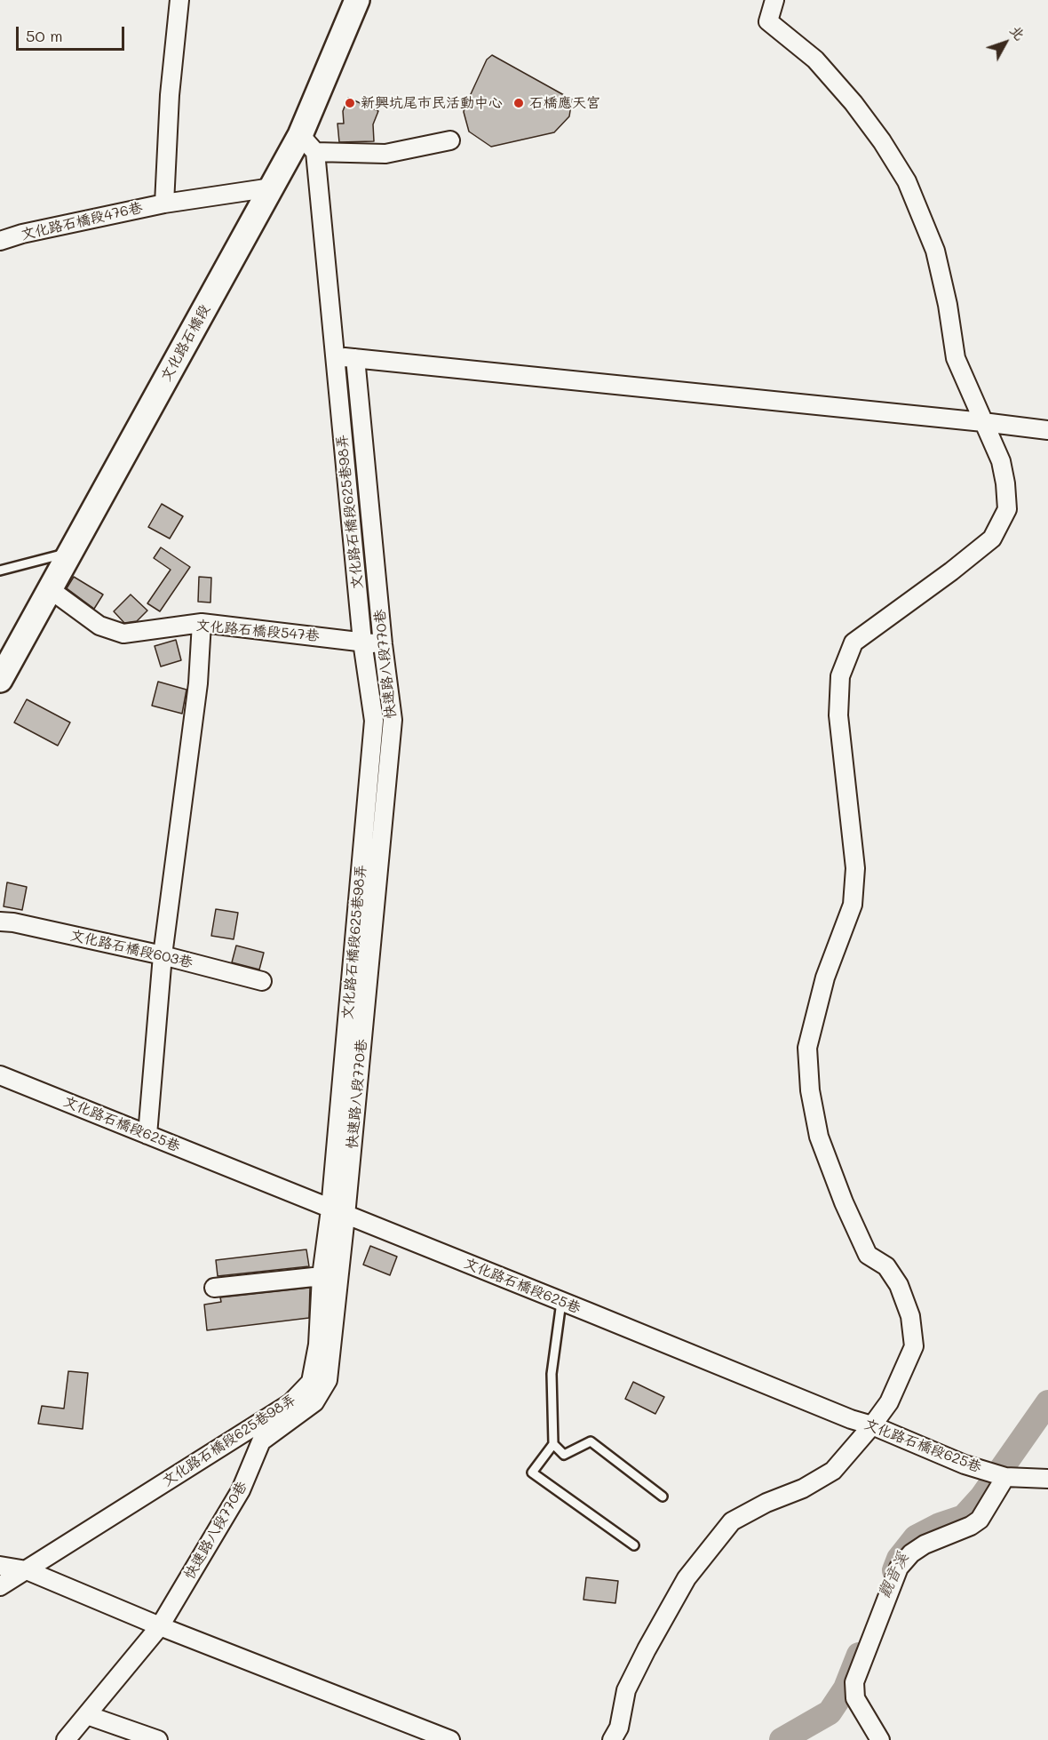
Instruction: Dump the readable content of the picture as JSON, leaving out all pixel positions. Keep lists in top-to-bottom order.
{
  "streets": {
    "main road": ["文化路石橋段"],
    "street": [
      "文化路石橋段476巷",
      "文化路石橋段625巷98弄",
      "文化路石橋段547巷",
      "快速路八段770巷",
      "文化路石橋段603巷",
      "文化路石橋段625巷"
    ]
  },
  "crossings": [
    ["文化路石橋段476巷", "文化路石橋段"],
    ["文化路石橋段", "文化路石橋段625巷98弄"],
    ["文化路石橋段", "文化路石橋段547巷"],
    ["文化路石橋段625巷98弄", "文化路石橋段547巷"],
    ["文化路石橋段625巷98弄", "快速路八段770巷"],
    ["文化路石橋段625巷98弄", "文化路石橋段625巷"],
    ["文化路石橋段547巷", "快速路八段770巷"],
    ["快速路八段770巷", "文化路石橋段625巷"]
  ],
  "water": ["觀音溪"],
  "places": ["新興坑尾市民活動中心", "石橋應天宮"],
  "scale_bar": "50 m",
  "north": "top right"
}
